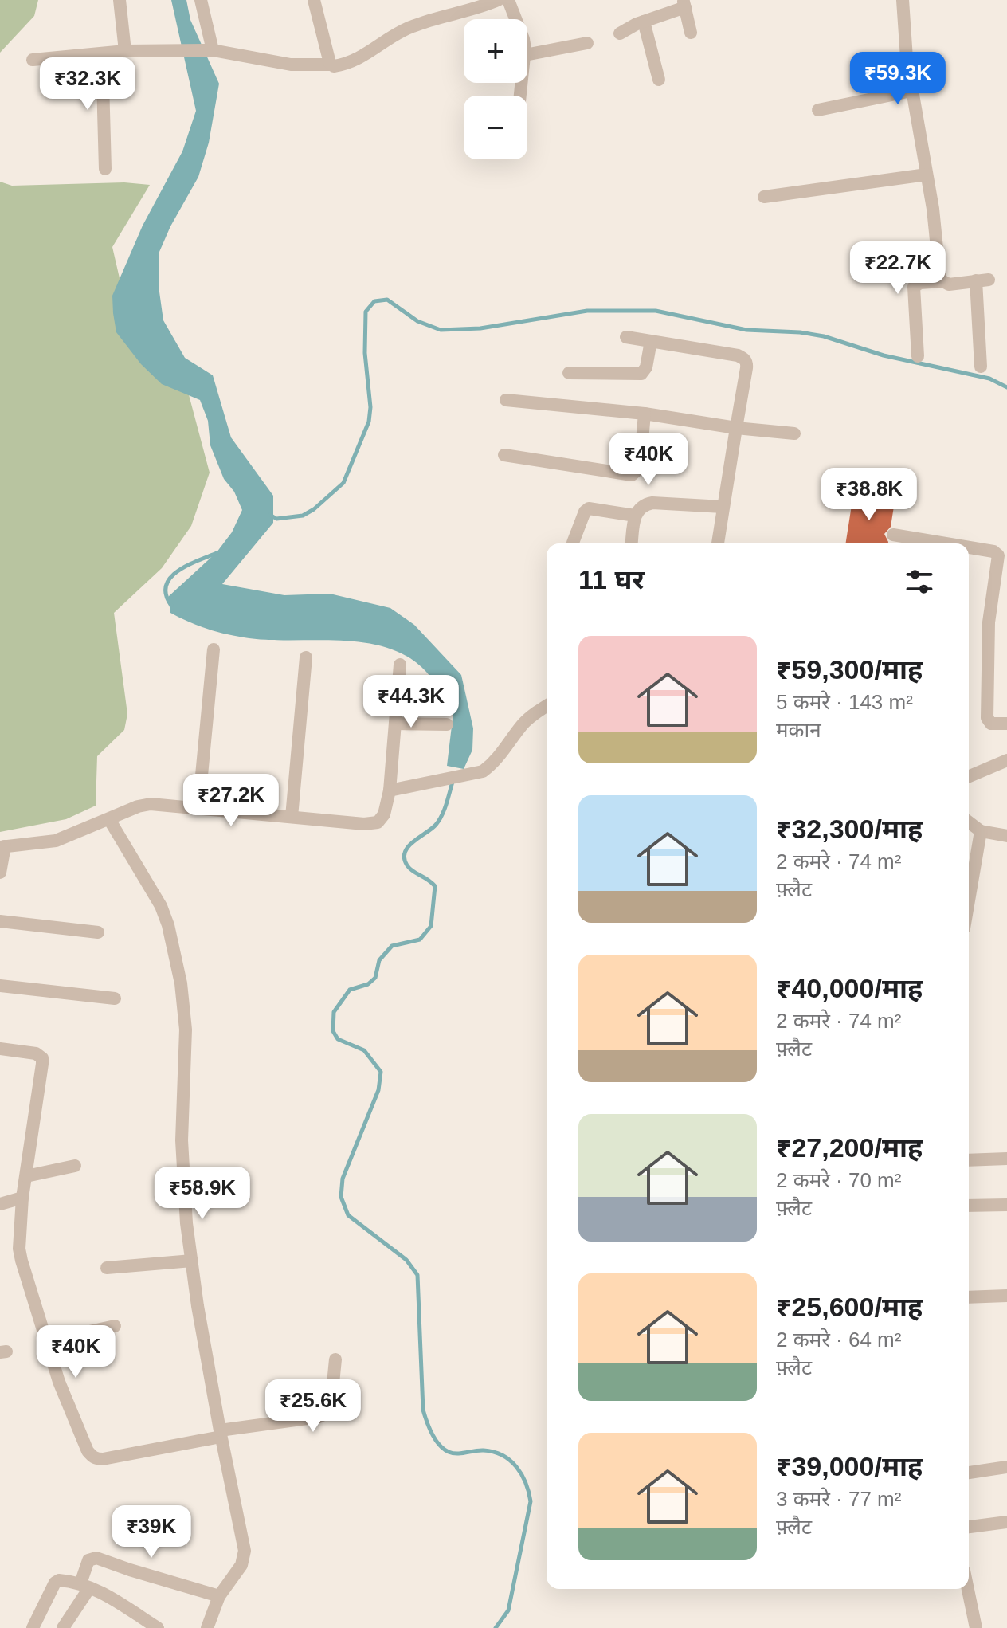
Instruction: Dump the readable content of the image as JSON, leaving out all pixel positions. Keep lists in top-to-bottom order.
{
  "page": {
    "map_buttons": ["+", "−"],
    "price": [
      "₹59.3K",
      "₹32.3K",
      "₹22.7K",
      "₹40K",
      "₹38.8K",
      "₹44.3K",
      "₹27.2K",
      "₹58.9K",
      "₹40K",
      "₹25.6K",
      "₹39K"
    ],
    "heading": "11 घर",
    "list": [
      {
        "name": "₹59,300/माह",
        "note": "5 कमरे · 143 m² · मकान"
      },
      {
        "name": "₹32,300/माह",
        "note": "2 कमरे · 74 m² · फ़्लैट"
      },
      {
        "name": "₹40,000/माह",
        "note": "2 कमरे · 74 m² · फ़्लैट"
      },
      {
        "name": "₹27,200/माह",
        "note": "2 कमरे · 70 m² · फ़्लैट"
      },
      {
        "name": "₹25,600/माह",
        "note": "2 कमरे · 64 m² · फ़्लैट"
      },
      {
        "name": "₹39,000/माह",
        "note": "3 कमरे · 77 m² · फ़्लैट"
      }
    ]
  }
}
